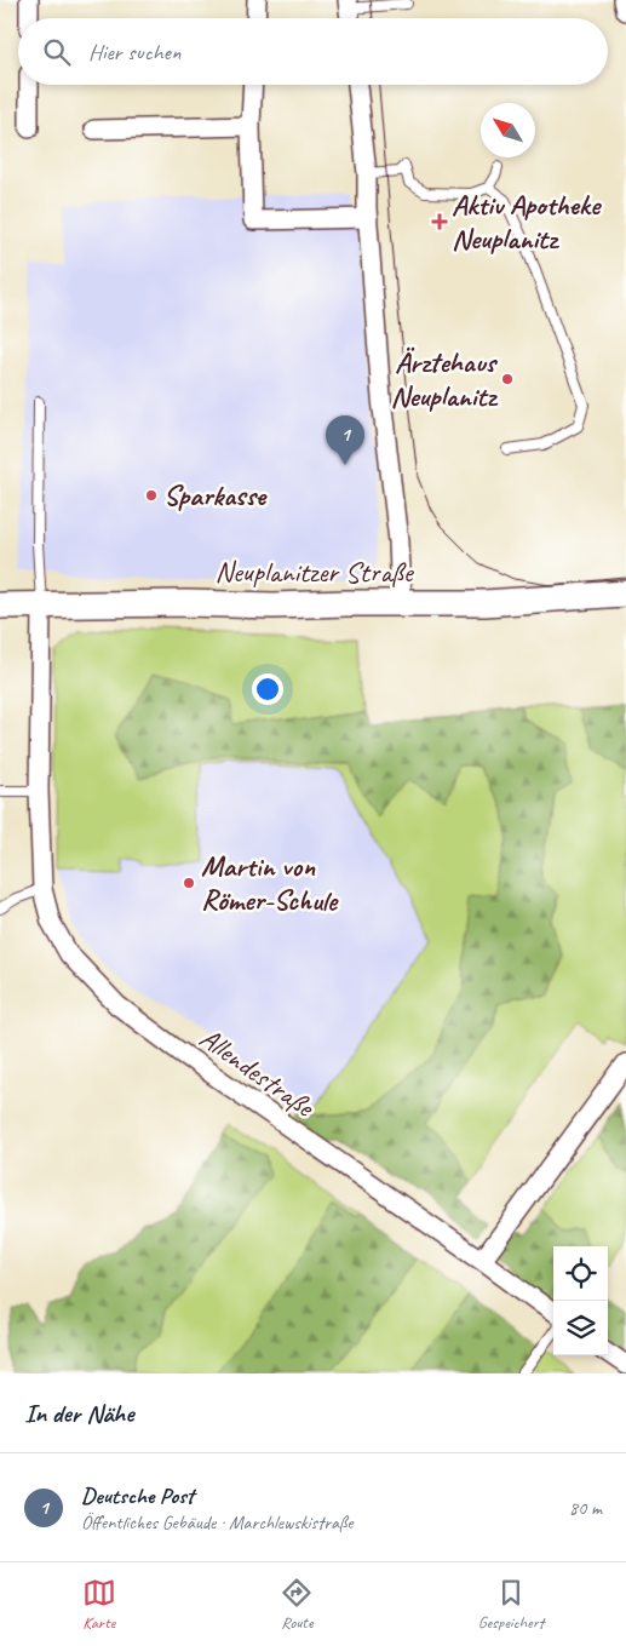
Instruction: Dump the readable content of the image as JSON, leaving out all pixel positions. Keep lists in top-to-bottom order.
{
  "streets": {
    "street": ["Neuplanitzer Straße", "Allendestraße"]
  },
  "crossings": [
    ["Neuplanitzer Straße", "Allendestraße"]
  ],
  "places": {
    "health": ["Aktiv Apotheke Neuplanitz"],
    "other": ["Ärztehaus Neuplanitz", "Sparkasse", "Martin von Römer-Schule"]
  },
  "north": "top left",
  "page": {
    "search": "Hier suchen",
    "pins": "1",
    "heading": "In der Nähe",
    "list": [
      {
        "mark": "1",
        "name": "Deutsche Post",
        "note": "Öffentliches Gebäude · Marchlewskistraße",
        "value": "80 m"
      }
    ],
    "nav": ["Karte", "Route", "Gespeichert"]
  }
}
